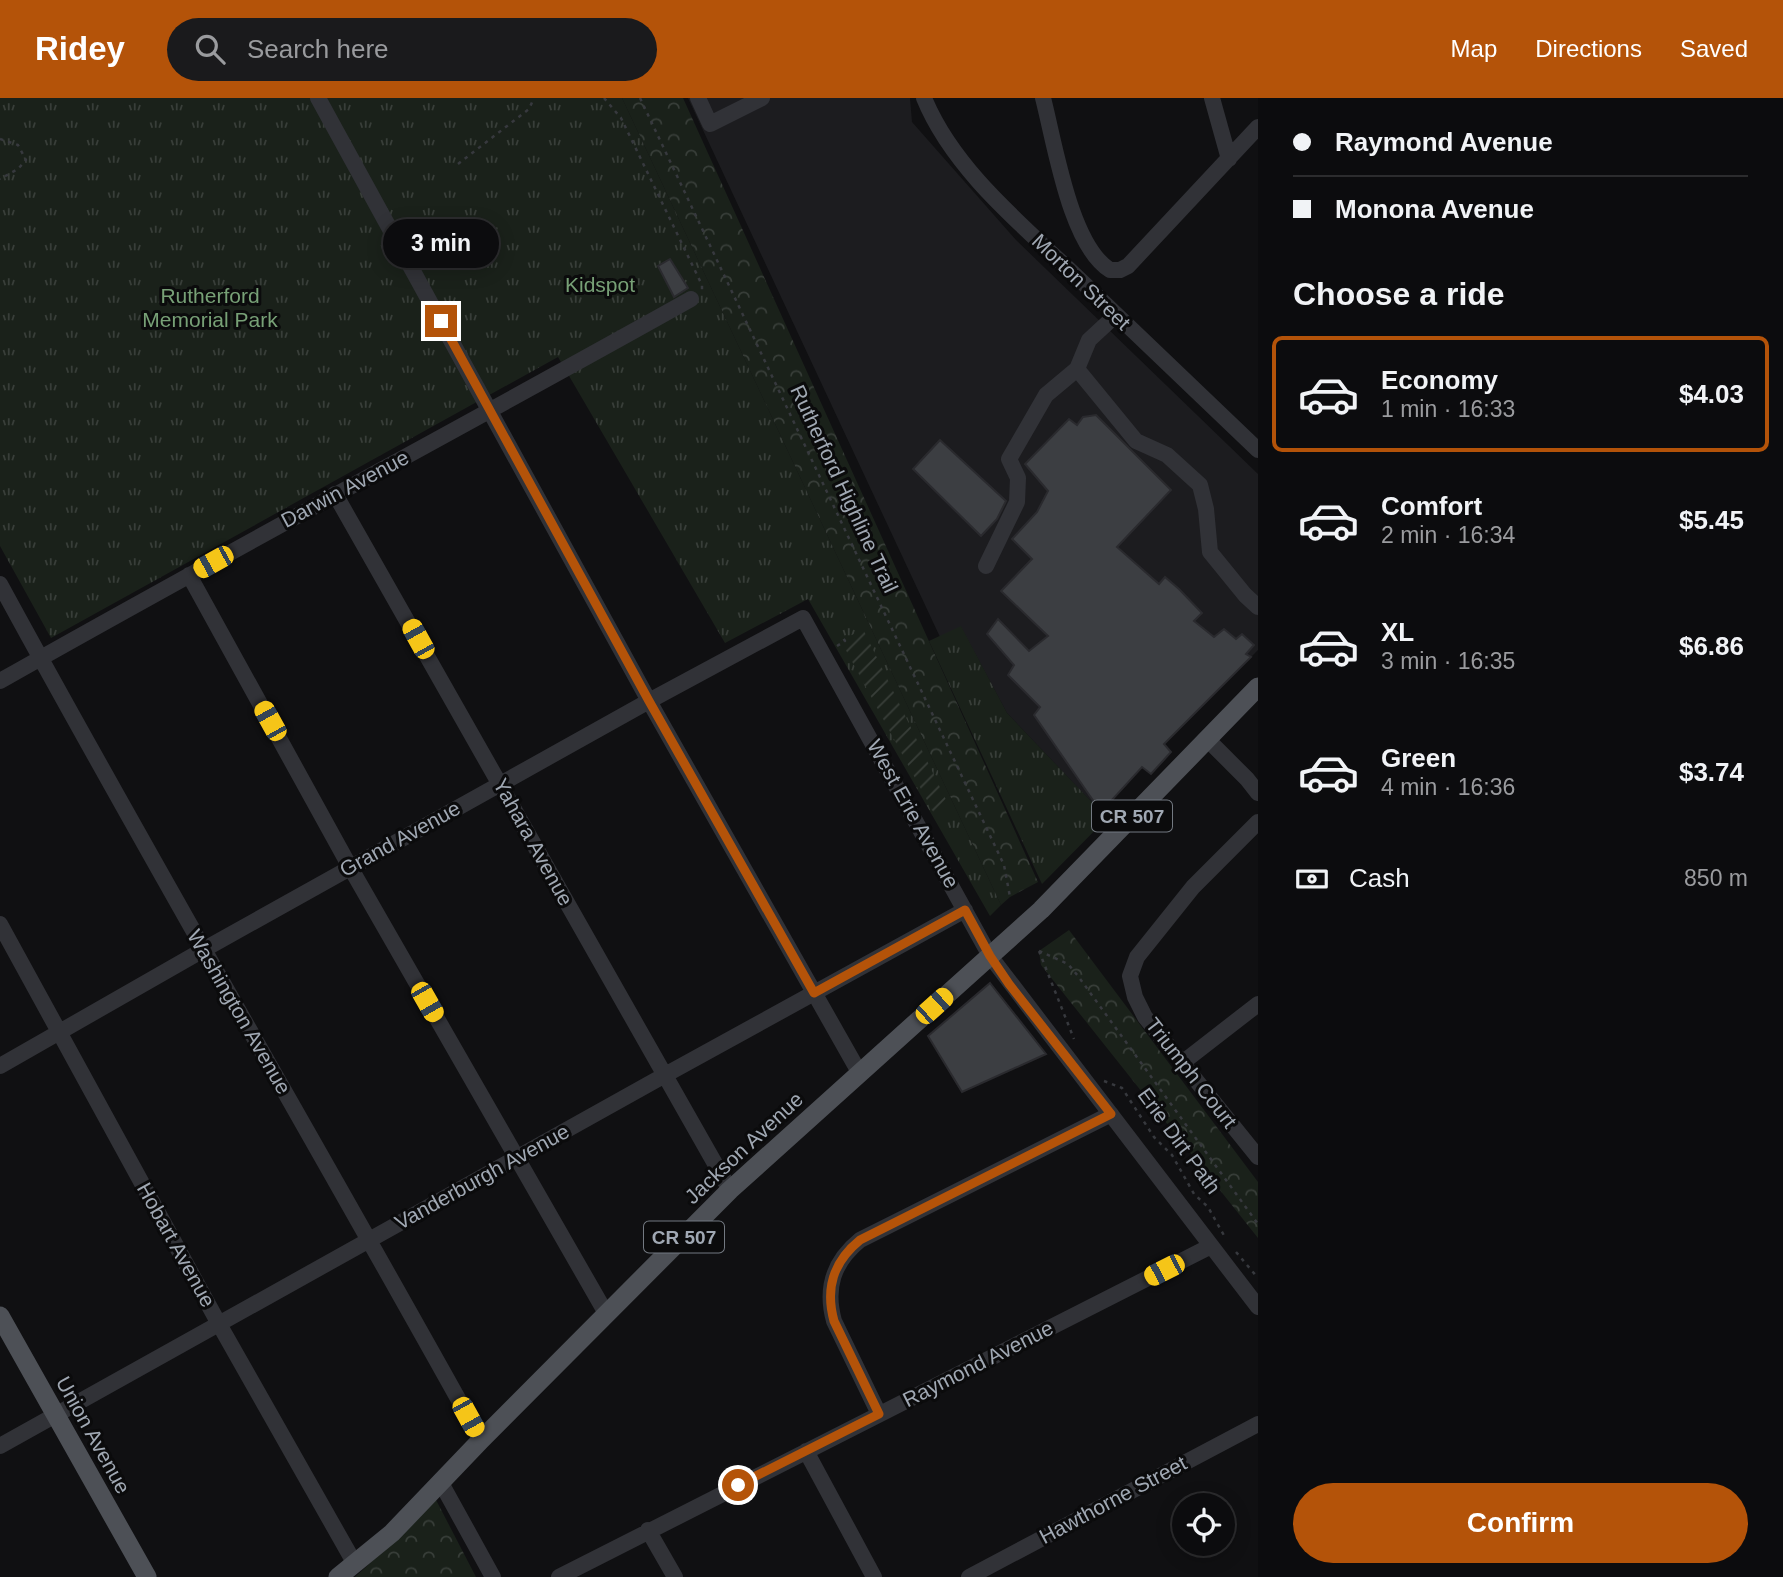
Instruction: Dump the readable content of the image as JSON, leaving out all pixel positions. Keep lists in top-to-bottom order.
{
  "streets": {
    "main road": ["CR 507", "Jackson Avenue", "Union Avenue"],
    "street": [
      "Morton Street",
      "Darwin Avenue",
      "West Erie Avenue",
      "Grand Avenue",
      "Yahara Avenue",
      "Washington Avenue",
      "Triumph Court",
      "Vanderburgh Avenue",
      "Hobart Avenue",
      "Raymond Avenue",
      "Hawthorne Street"
    ],
    "path": ["Rutherford Highline Trail", "Erie Dirt Path"]
  },
  "crossings": [
    ["Darwin Avenue", "Yahara Avenue"],
    ["Darwin Avenue", "Washington Avenue"],
    ["West Erie Avenue", "Grand Avenue"],
    ["West Erie Avenue", "Jackson Avenue"],
    ["West Erie Avenue", "Vanderburgh Avenue"],
    ["West Erie Avenue", "Raymond Avenue"],
    ["CR 507", "Jackson Avenue"],
    ["Grand Avenue", "Yahara Avenue"],
    ["Grand Avenue", "Washington Avenue"],
    ["Grand Avenue", "Hobart Avenue"],
    ["Yahara Avenue", "Jackson Avenue"],
    ["Yahara Avenue", "Vanderburgh Avenue"],
    ["Washington Avenue", "Jackson Avenue"],
    ["Washington Avenue", "Vanderburgh Avenue"],
    ["Jackson Avenue", "Hobart Avenue"],
    ["Vanderburgh Avenue", "Hobart Avenue"],
    ["Vanderburgh Avenue", "Union Avenue"]
  ],
  "parks": ["Kidspot", "Rutherford Memorial Park"],
  "page": {
    "header": "Ridey",
    "search": "Search here",
    "nav": ["Map", "Directions", "Saved"],
    "banner": ["Raymond Avenue", "Monona Avenue"],
    "bubble": "3 min",
    "heading": "Choose a ride",
    "list": [
      {
        "name": "Economy",
        "note": "1 min · 16:33",
        "value": "$4.03"
      },
      {
        "name": "Comfort",
        "note": "2 min · 16:34",
        "value": "$5.45"
      },
      {
        "name": "XL",
        "note": "3 min · 16:35",
        "value": "$6.86"
      },
      {
        "name": "Green",
        "note": "4 min · 16:36",
        "value": "$3.74"
      }
    ],
    "pay": ["Cash", "850 m"],
    "buttons": "Confirm"
  }
}
